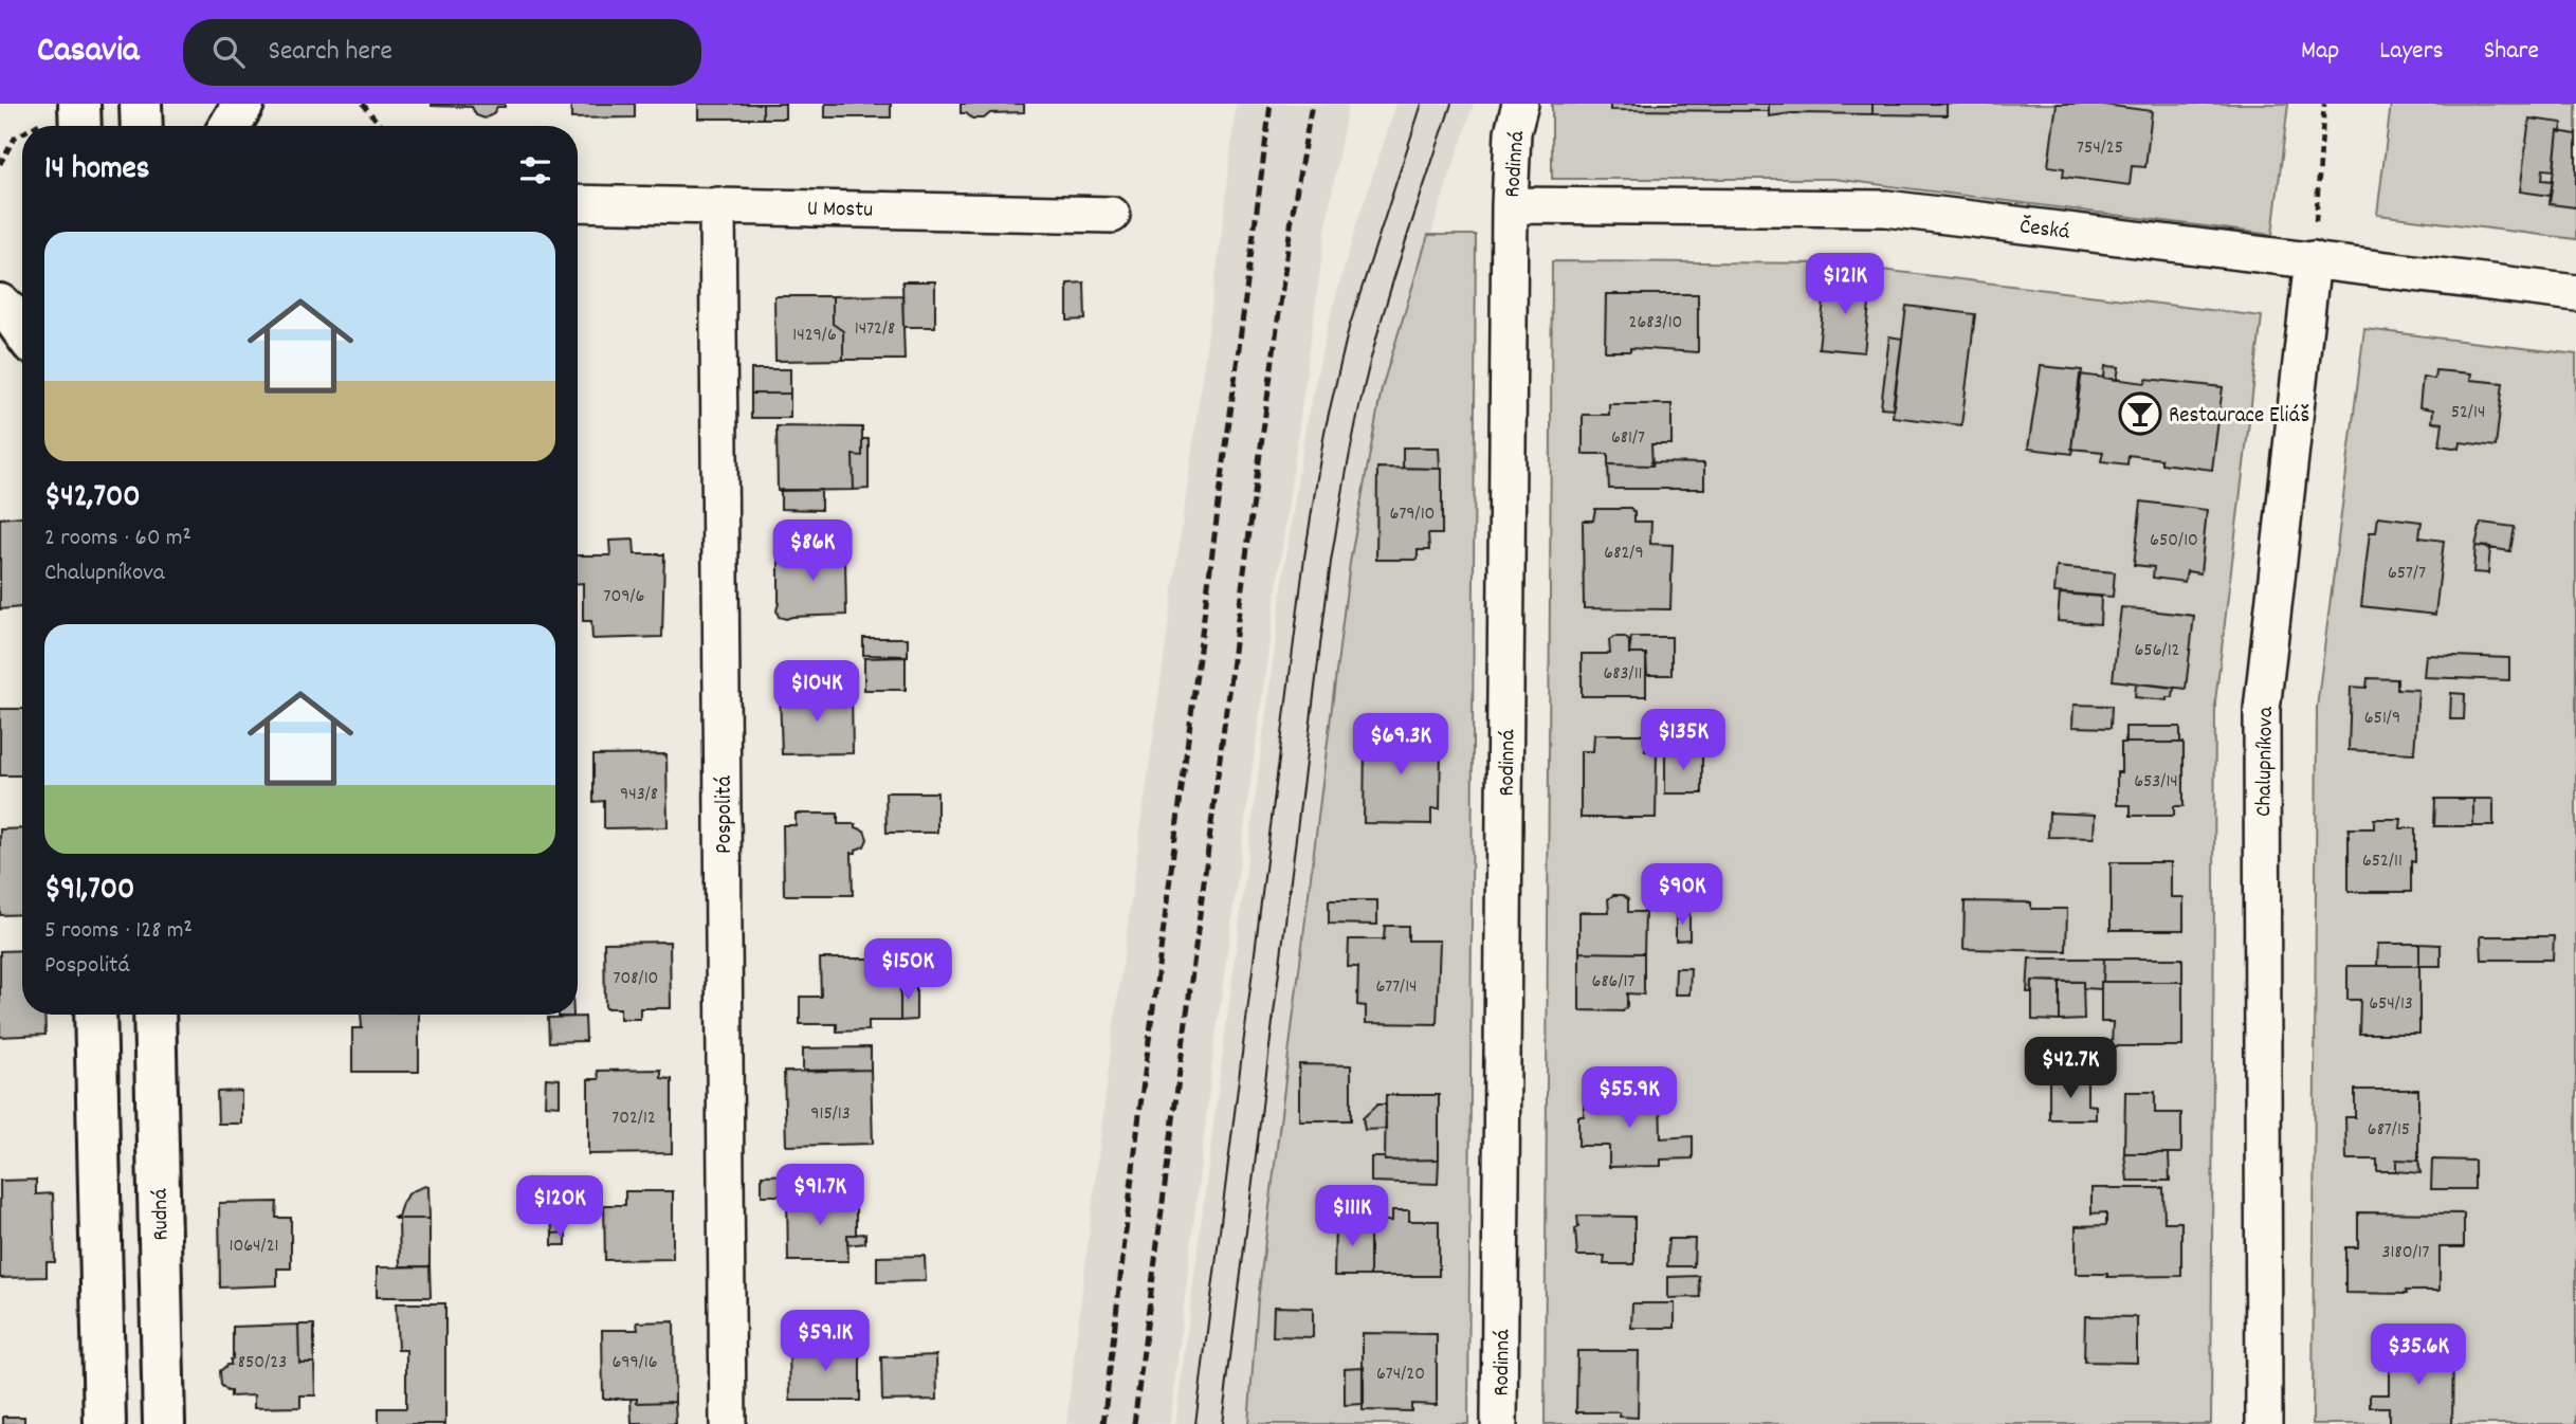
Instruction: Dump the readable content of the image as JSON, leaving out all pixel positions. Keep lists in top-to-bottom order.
{
  "streets": {
    "highway": ["Rudná"],
    "street": [
      "Rodinná",
      "U Mostu",
      "Česká",
      "Chalupníkova",
      "Pospolitá"
    ]
  },
  "crossings": [
    ["Rodinná", "Česká"],
    ["U Mostu", "Pospolitá"],
    ["Česká", "Chalupníkova"]
  ],
  "places": {
    "bar": ["Restaurace Eliáš"]
  },
  "house_numbers": [
    "754/25",
    "2683/10",
    "1472/8",
    "1429/6",
    "52/14",
    "681/7",
    "679/10",
    "650/10",
    "682/9",
    "657/7",
    "709/6",
    "656/12",
    "683/11",
    "651/9",
    "653/14",
    "943/8",
    "652/11",
    "708/10",
    "686/17",
    "677/14",
    "654/13",
    "915/13",
    "702/12",
    "687/15",
    "1064/21",
    "3180/17",
    "850/23",
    "699/16",
    "674/20"
  ],
  "page": {
    "header": "Casavia",
    "search": "Search here",
    "nav": ["Map", "Layers", "Share"],
    "heading": "14 homes",
    "list": [
      {
        "name": "$42,700",
        "note": "2 rooms · 60 m² · Chalupníkova"
      },
      {
        "name": "$91,700",
        "note": "5 rooms · 128 m² · Pospolitá"
      }
    ],
    "price": [
      "$121K",
      "$86K",
      "$104K",
      "$135K",
      "$69.3K",
      "$90K",
      "$150K",
      "$42.7K",
      "$55.9K",
      "$91.7K",
      "$120K",
      "$111K",
      "$59.1K",
      "$35.6K"
    ]
  }
}
